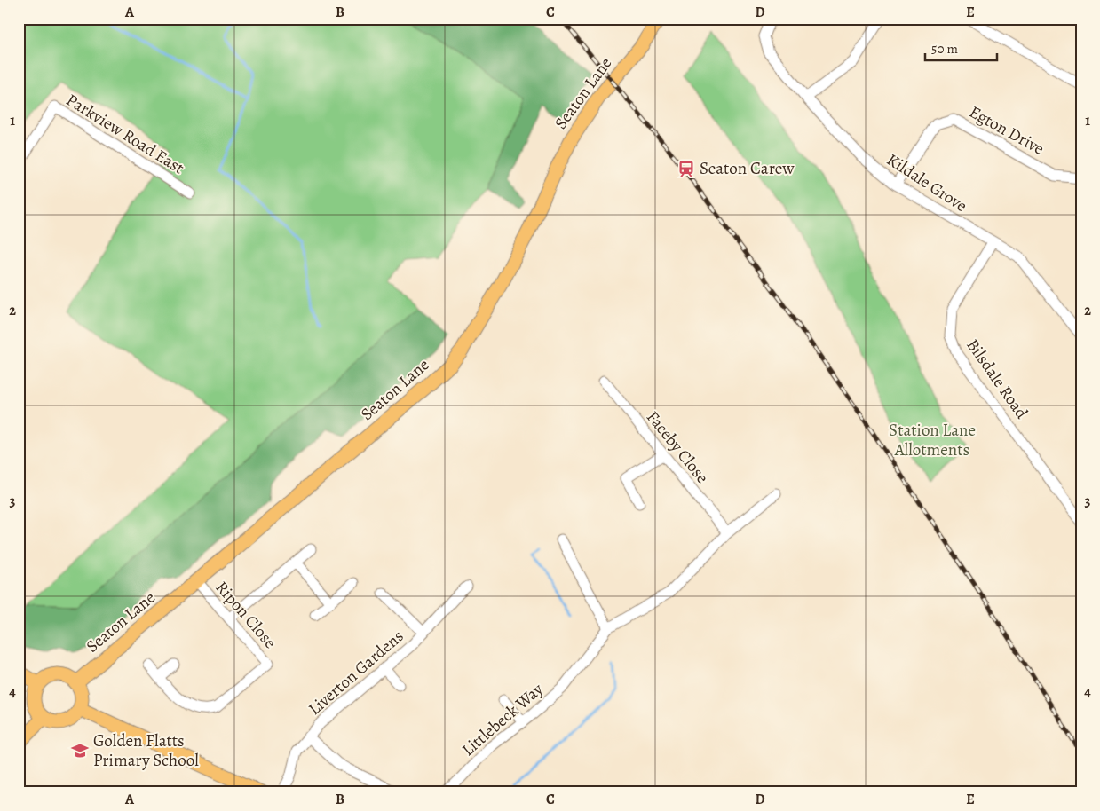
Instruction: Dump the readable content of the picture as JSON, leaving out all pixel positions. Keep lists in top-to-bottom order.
{
  "streets": {
    "main road": ["Seaton Lane"],
    "street": [
      "Egton Drive",
      "Parkview Road East",
      "Kildale Grove",
      "Bilsdale Road",
      "Faceby Close",
      "Ripon Close",
      "Liverton Gardens",
      "Littlebeck Way"
    ]
  },
  "crossings": [
    ["Seaton Lane", "Ripon Close"],
    ["Egton Drive", "Kildale Grove"],
    ["Kildale Grove", "Bilsdale Road"]
  ],
  "parks": ["Station Lane Allotments"],
  "places": {
    "station": ["Seaton Carew"],
    "school or university": ["Golden Flatts Primary School"]
  },
  "scale_bar": "50 m",
  "grid": {
    "columns": [
      "A",
      "B",
      "C",
      "D",
      "E"
    ],
    "rows": [
      "1",
      "2",
      "3",
      "4"
    ]
  }
}
